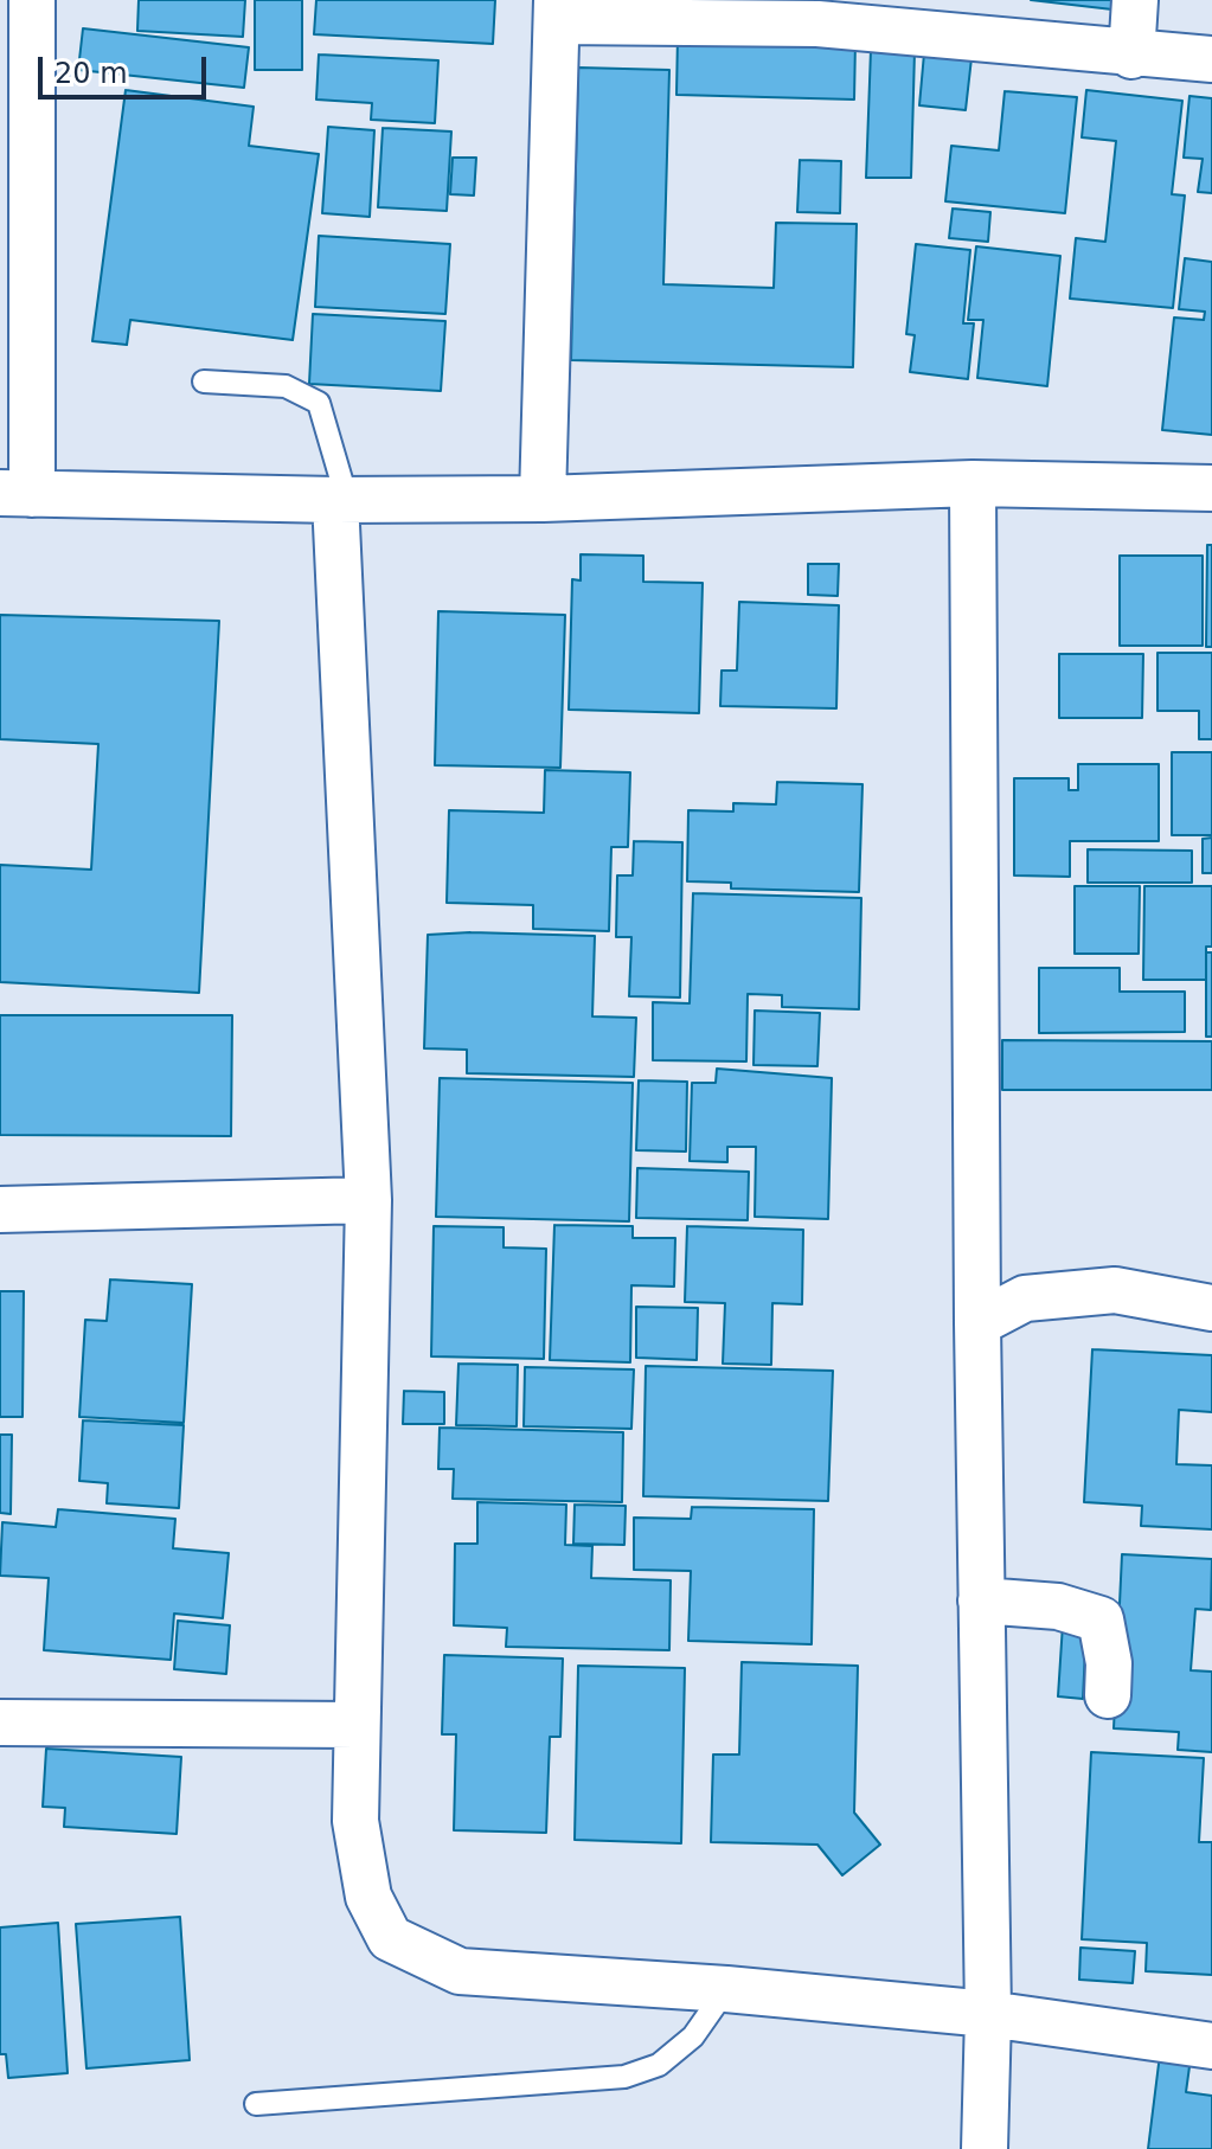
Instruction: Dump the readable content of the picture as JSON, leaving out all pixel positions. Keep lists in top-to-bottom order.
{
  "scale_bar": "20 m"
}
